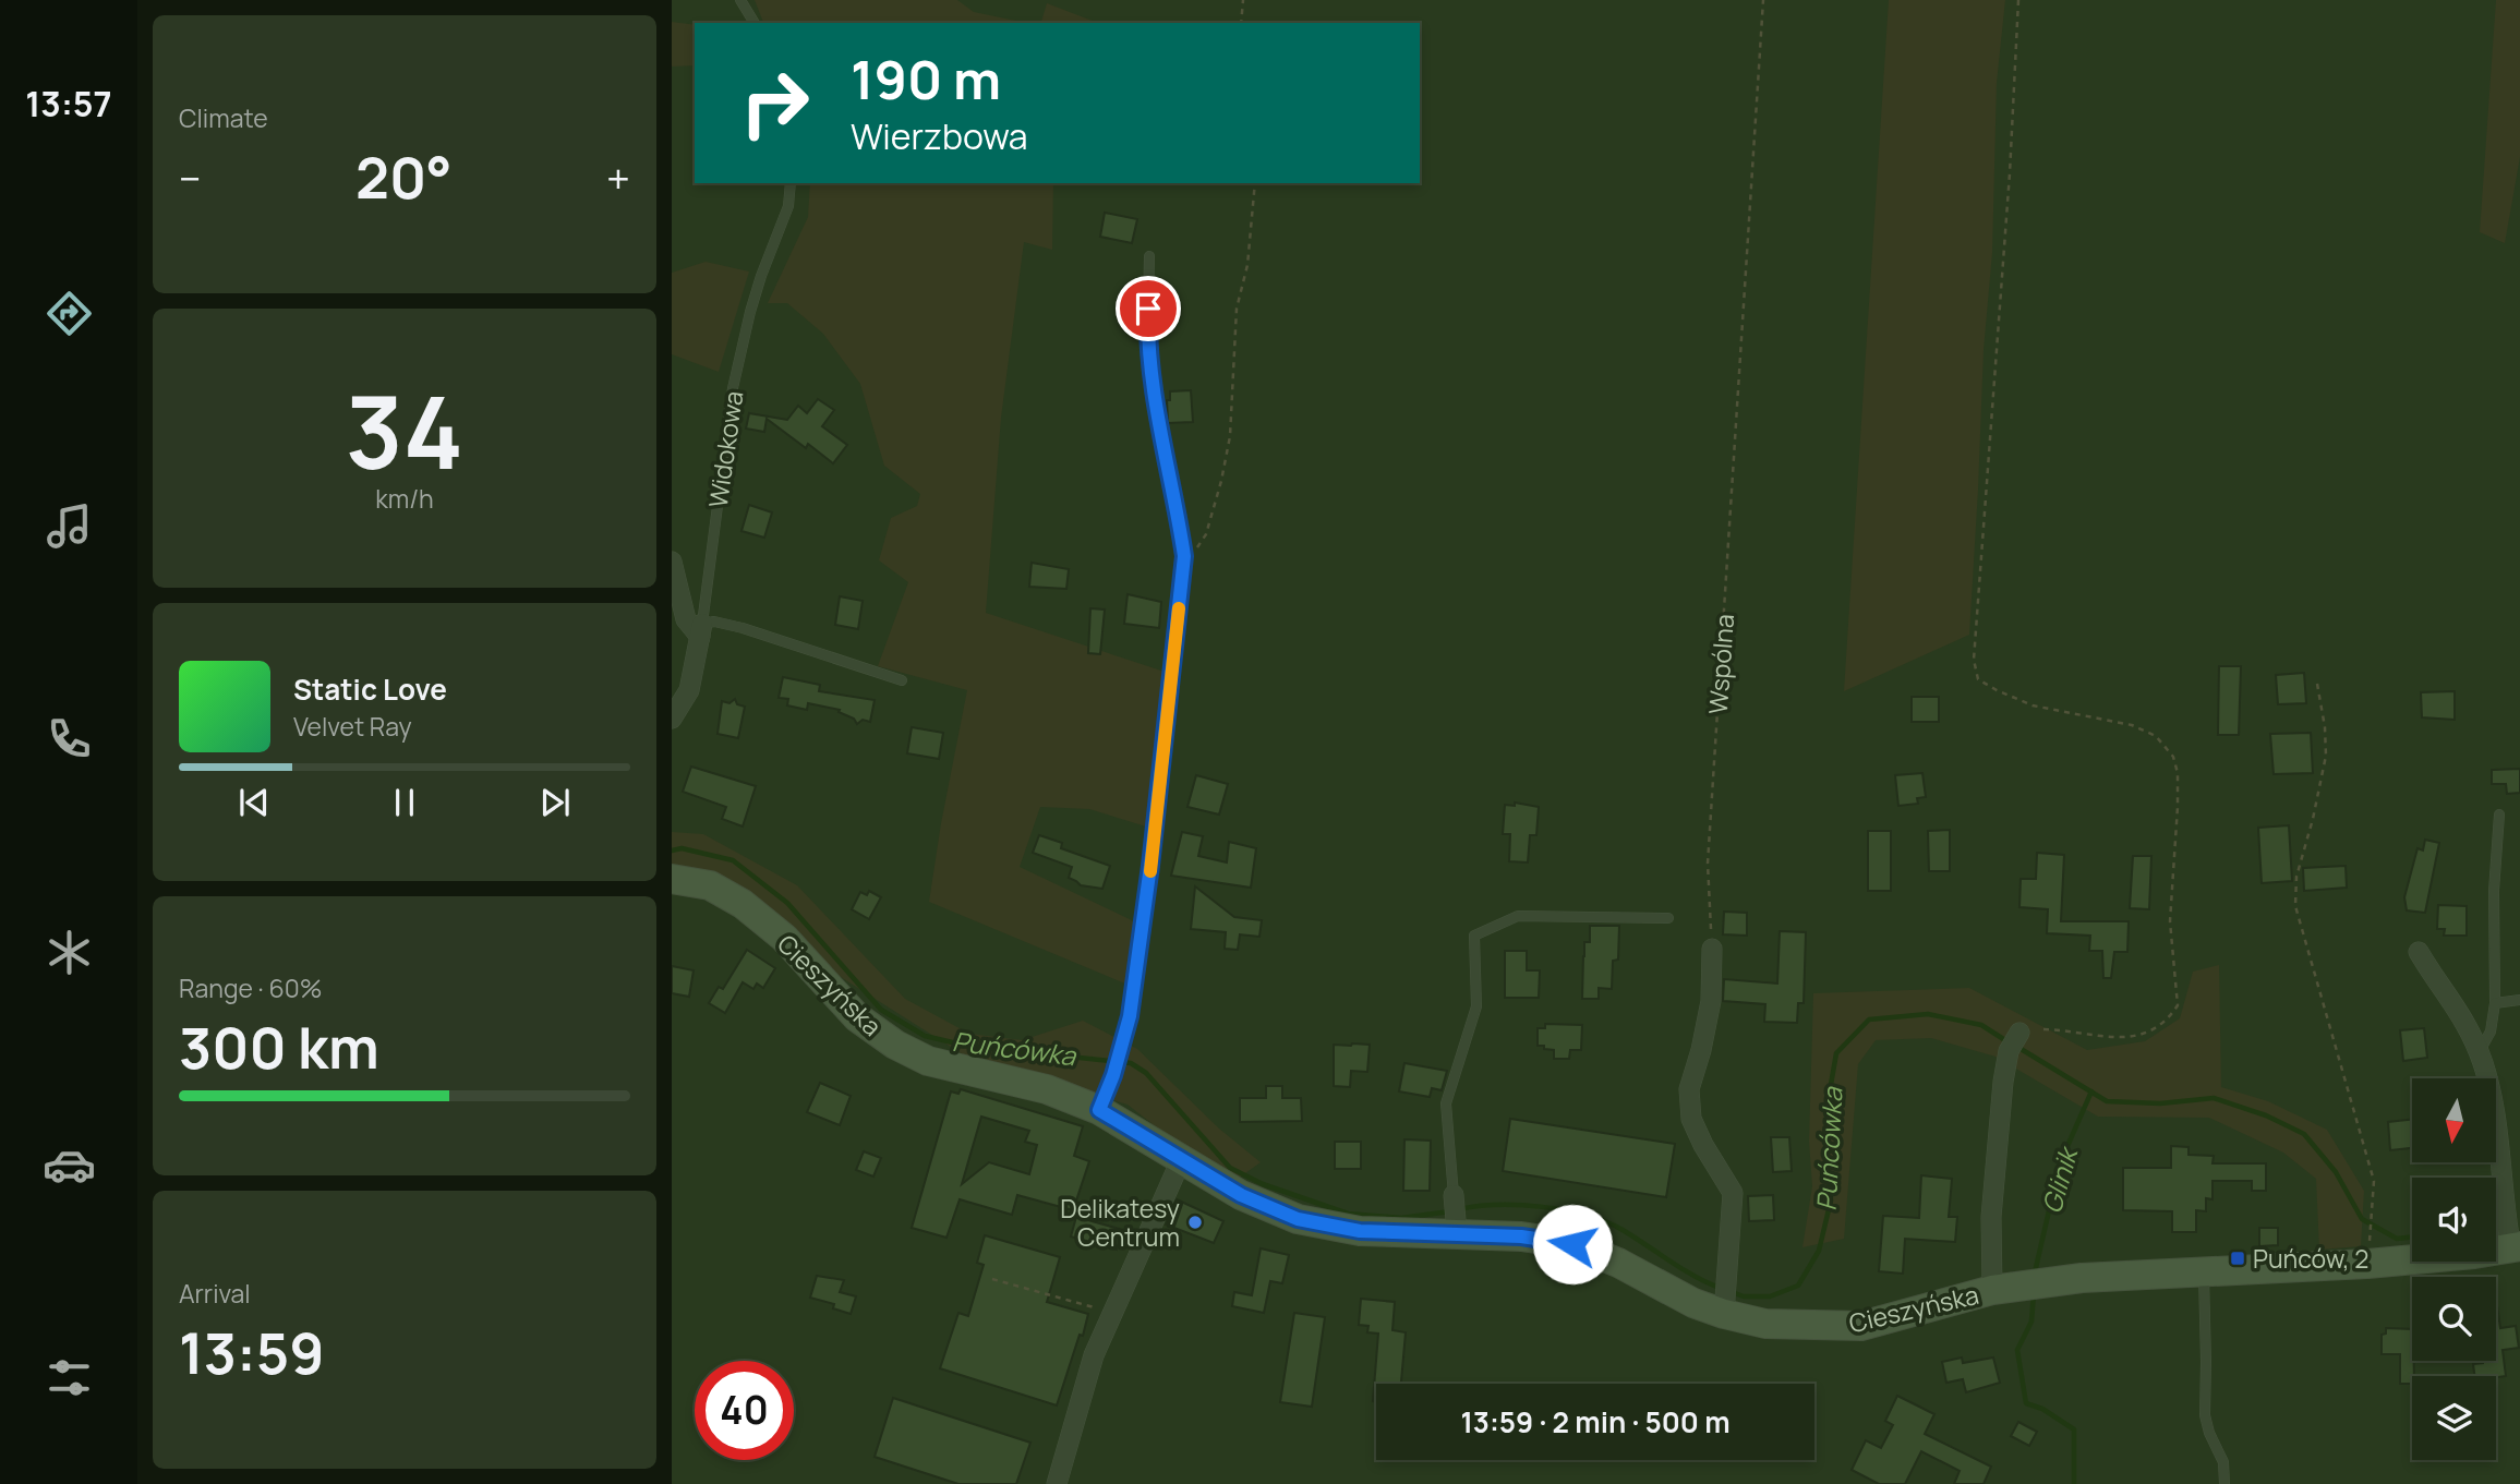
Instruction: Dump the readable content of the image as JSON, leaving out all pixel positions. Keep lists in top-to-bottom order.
{
  "streets": {
    "street": ["Widokowa", "Cieszyńska"],
    "path": ["Wspólna"]
  },
  "water": ["Puńcówka", "Glinik"],
  "places": {
    "other": ["Delikatesy Centrum"],
    "transit": ["Puńców, 2"]
  },
  "north": "bottom",
  "page": {
    "tabs": "13:57",
    "tile": [
      "Climate",
      ["34", "km/h"],
      ["Range · 60%", "300 km"],
      ["Arrival", "13:59"]
    ],
    "turn": ["190 m", "Wierzbowa"],
    "heat": ["−", "20°", "+"],
    "song": ["Static Love", "Velvet Ray"],
    "limit": "40",
    "trip": "13:59 · 2 min · 500 m"
  }
}
